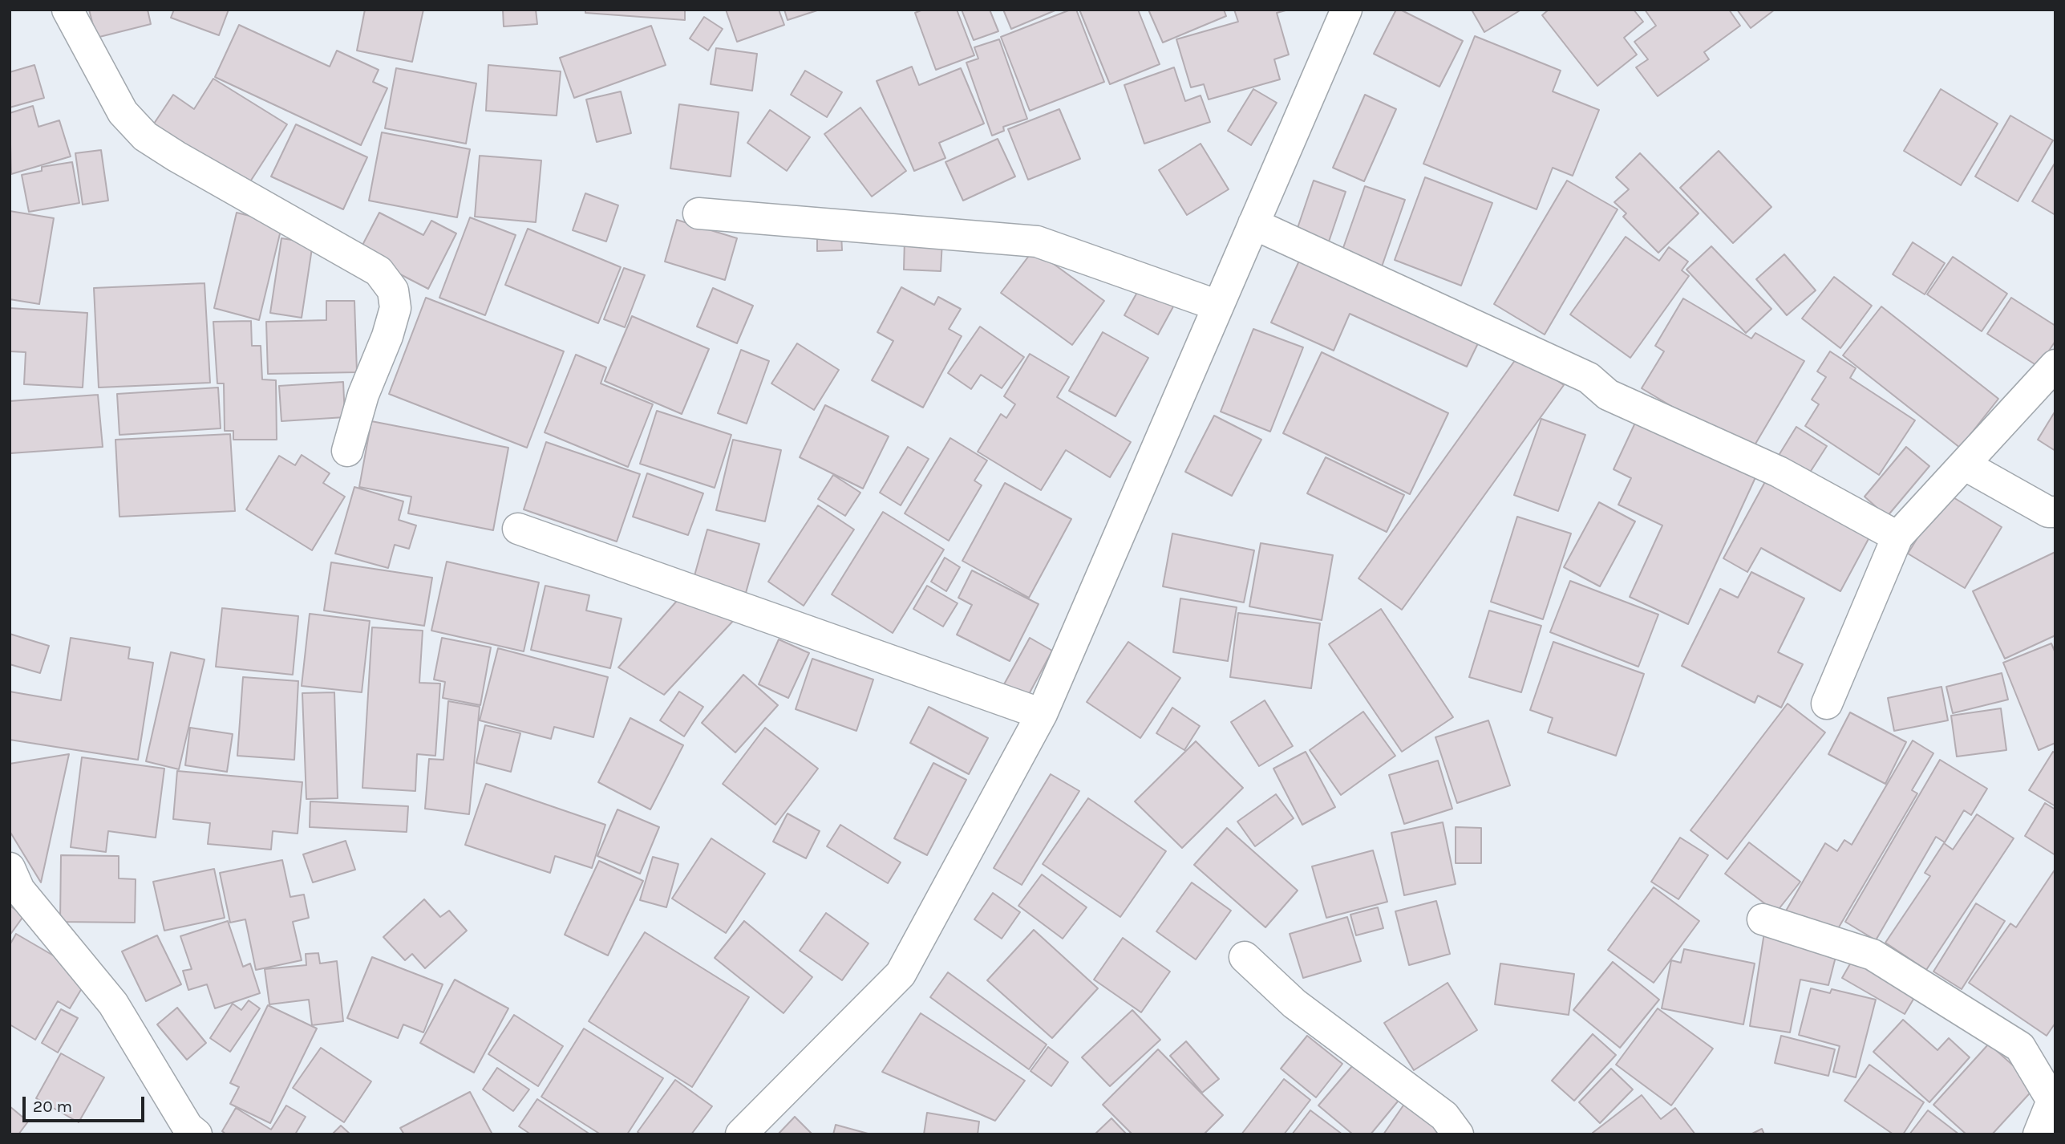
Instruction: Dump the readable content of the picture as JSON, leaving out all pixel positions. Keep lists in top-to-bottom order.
{
  "scale_bar": "20 m"
}
